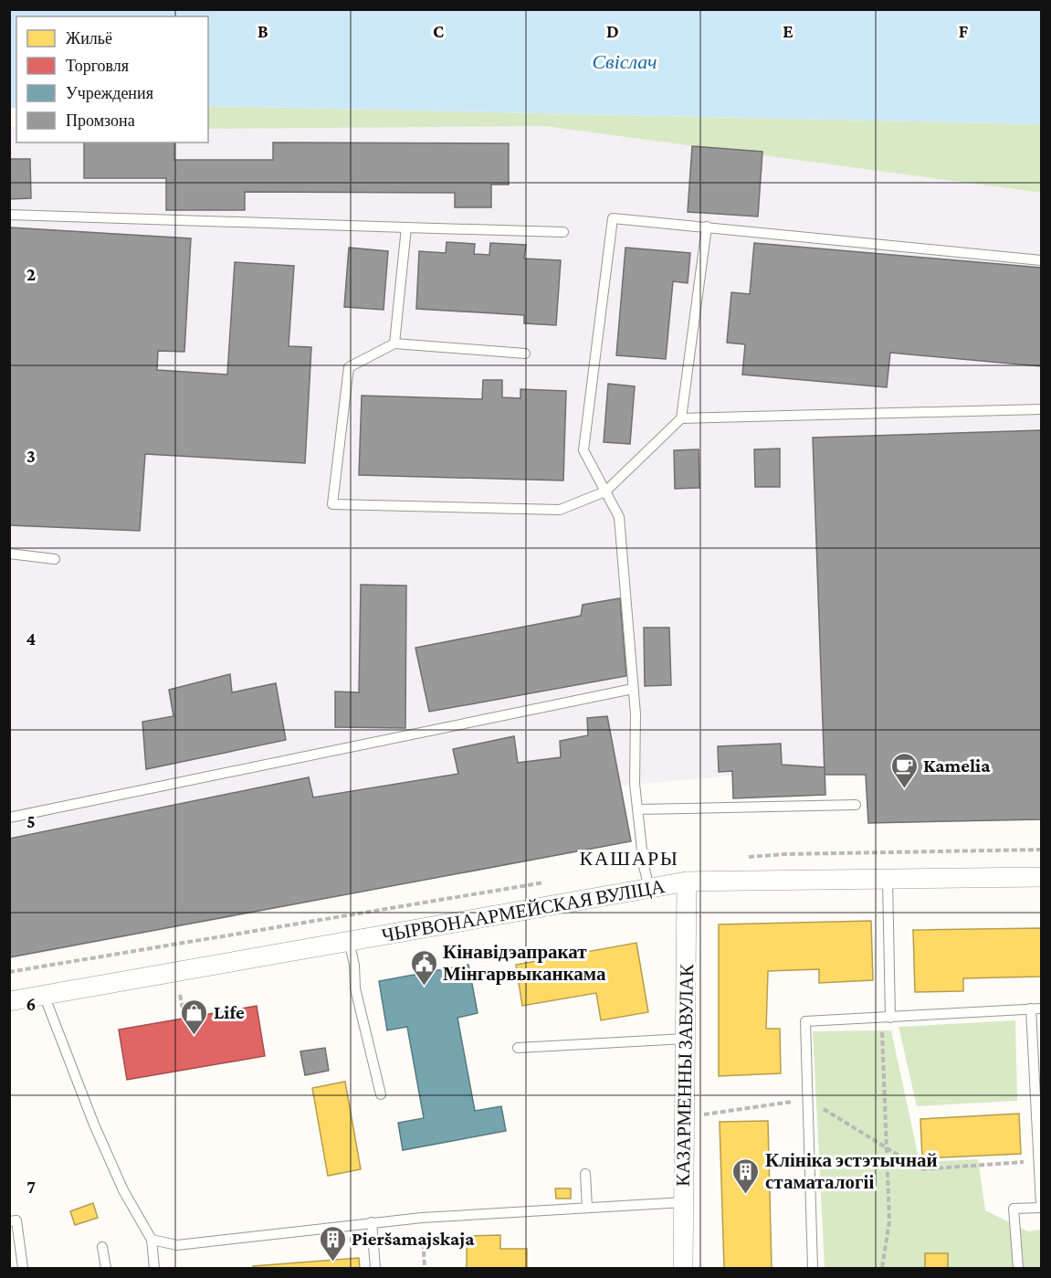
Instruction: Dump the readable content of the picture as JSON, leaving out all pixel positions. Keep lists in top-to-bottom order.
{
  "streets": {
    "street": ["ЧЫРВОНААРМЕЙСКАЯ ВУЛІЦА", "КАЗАРМЕННЫ ЗАВУЛАК"]
  },
  "crossings": [
    ["ЧЫРВОНААРМЕЙСКАЯ ВУЛІЦА", "КАЗАРМЕННЫ ЗАВУЛАК"]
  ],
  "districts": ["КАШАРЫ"],
  "water": ["Свіслач"],
  "places": {
    "cafe": ["Kamelia"],
    "public building": ["Кінавідэапракат Мінгарвыканкама"],
    "shop": ["Life"],
    "building": ["Клініка эстэтычнай стаматалогіі", "Pieršamajskaja"]
  },
  "legend": [
    "Жильё",
    "Торговля",
    "Учреждения",
    "Промзона"
  ],
  "grid": {
    "columns": [
      "B",
      "C",
      "D",
      "E",
      "F"
    ],
    "rows": [
      "2",
      "3",
      "4",
      "5",
      "6",
      "7"
    ]
  }
}
